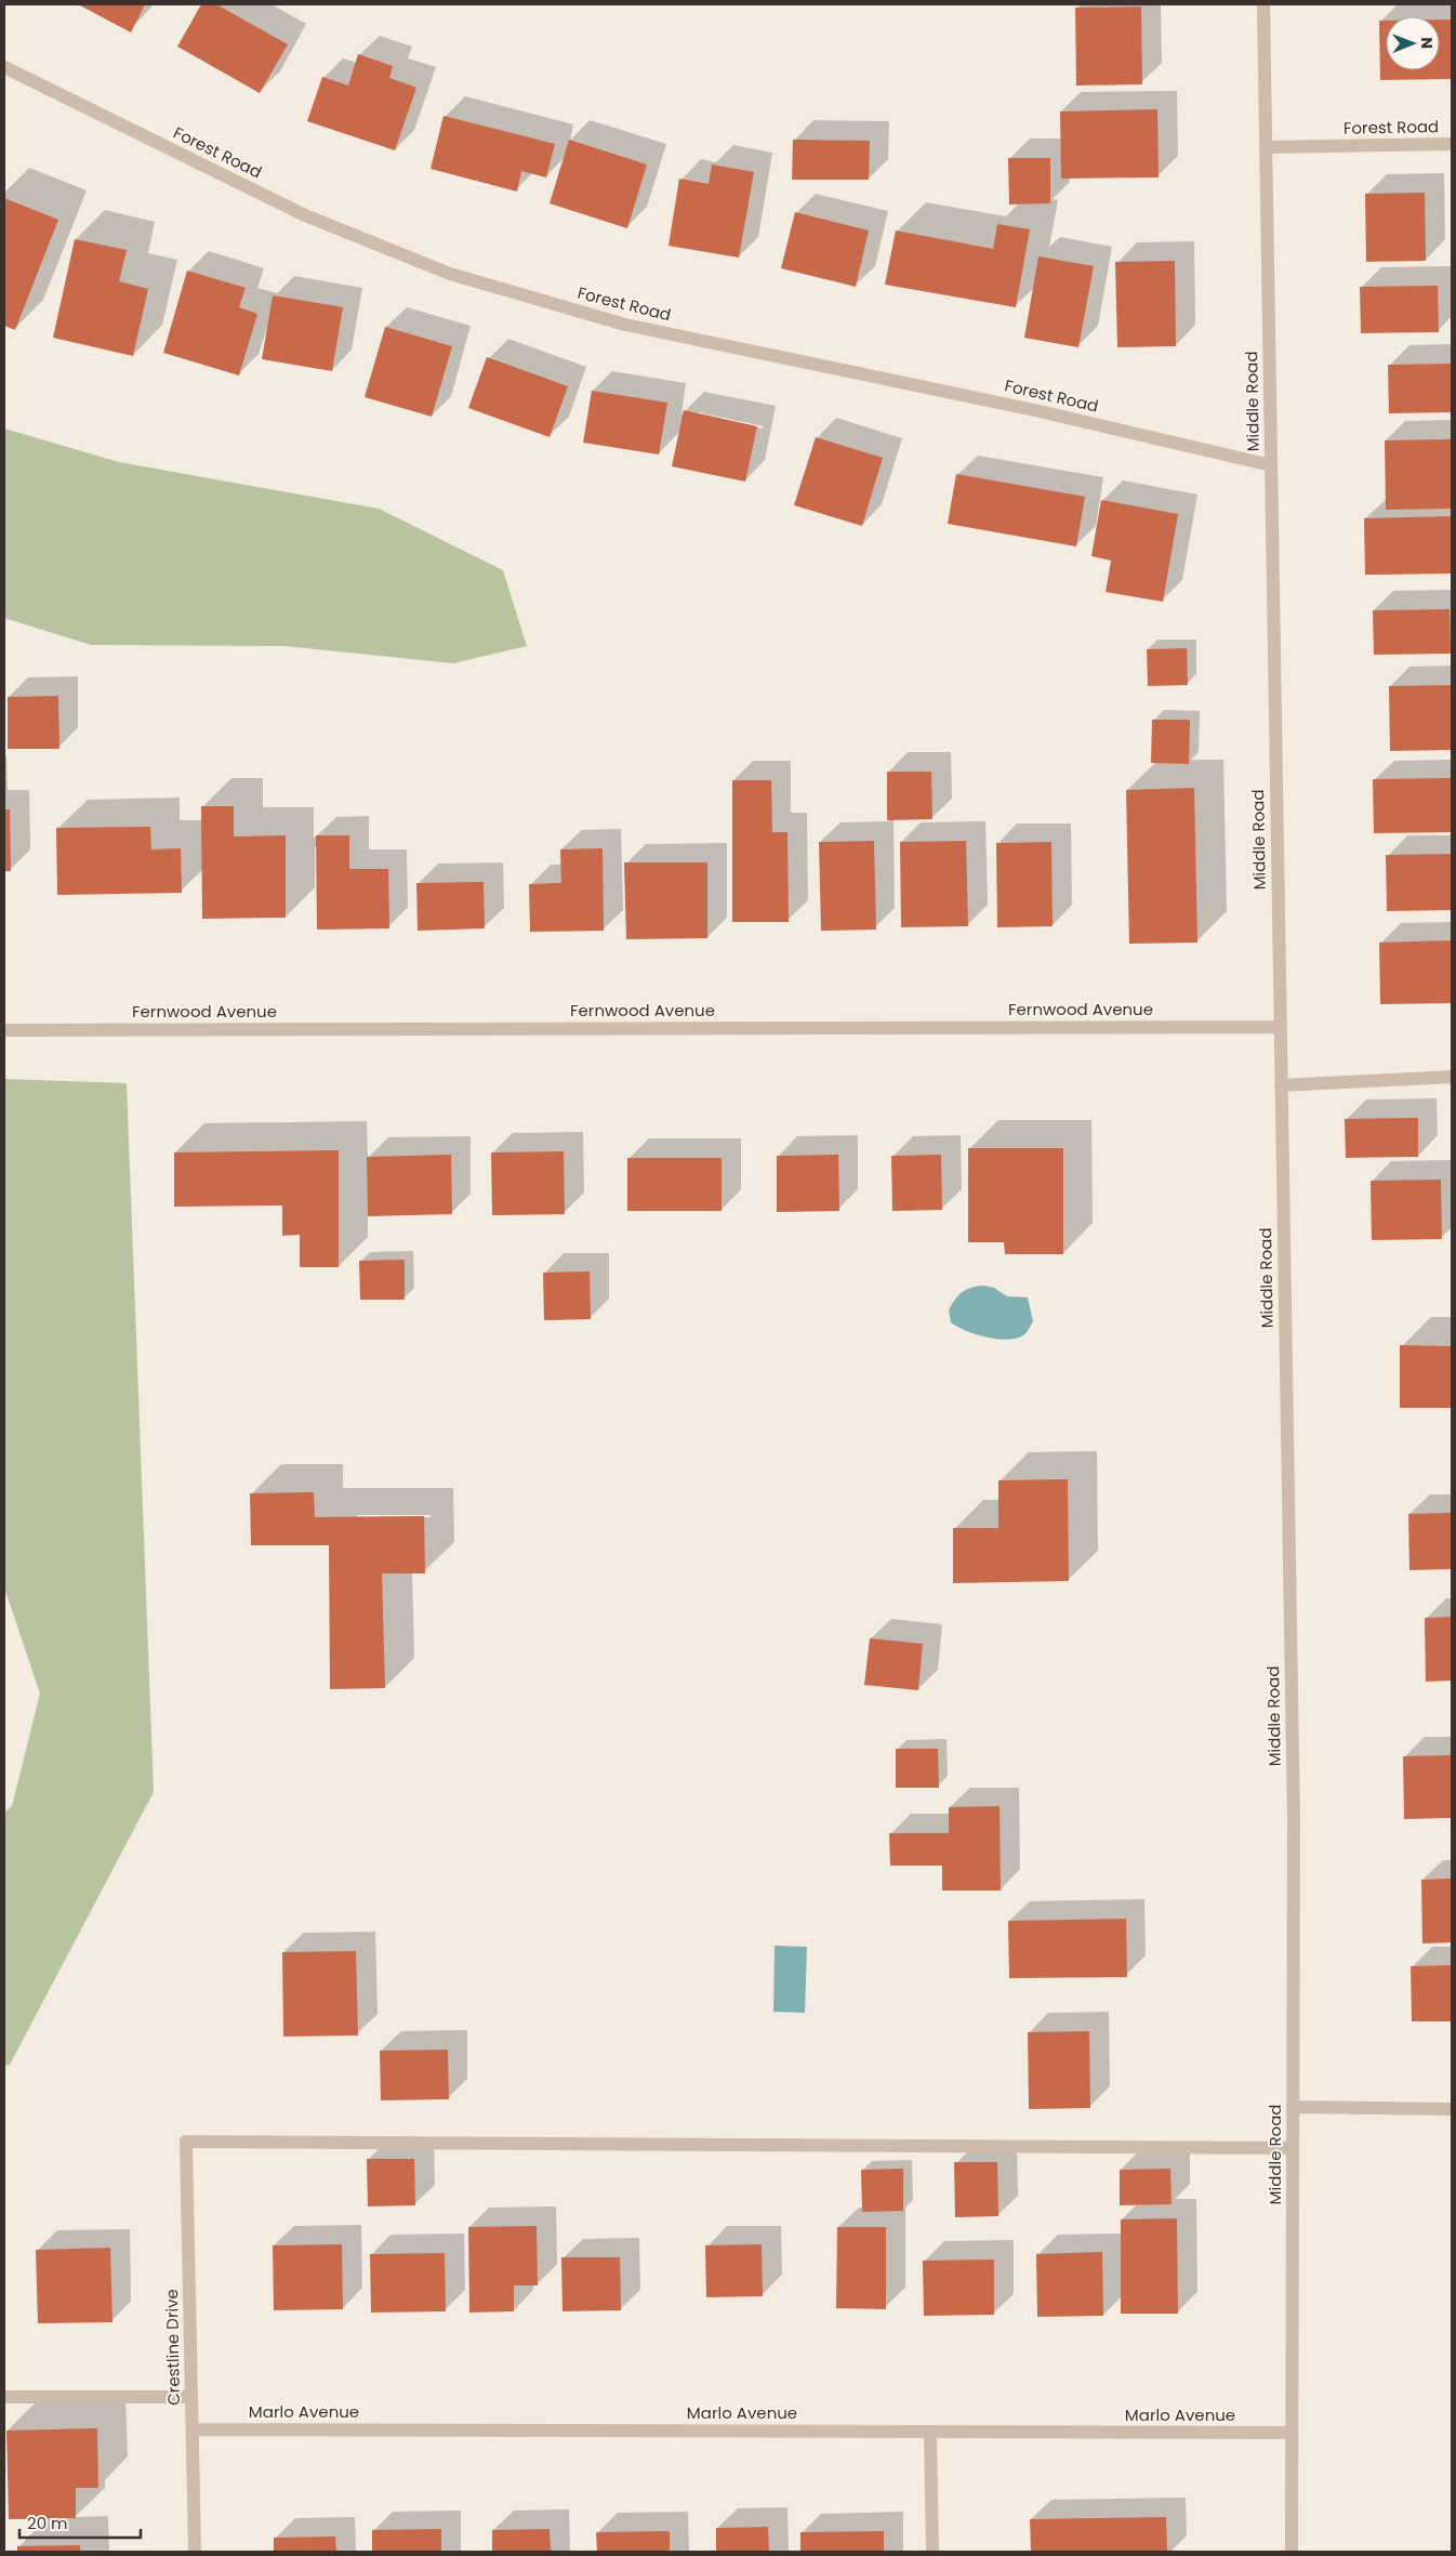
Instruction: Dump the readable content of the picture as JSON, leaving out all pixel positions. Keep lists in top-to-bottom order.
{
  "streets": {
    "street": [
      "Forest Road",
      "Middle Road",
      "Fernwood Avenue",
      "Crestline Drive",
      "Marlo Avenue"
    ]
  },
  "crossings": [
    ["Forest Road", "Middle Road"],
    ["Middle Road", "Fernwood Avenue"],
    ["Middle Road", "Crestline Drive"],
    ["Middle Road", "Marlo Avenue"],
    ["Crestline Drive", "Marlo Avenue"]
  ],
  "scale_bar": "20 m",
  "north": "right"
}
